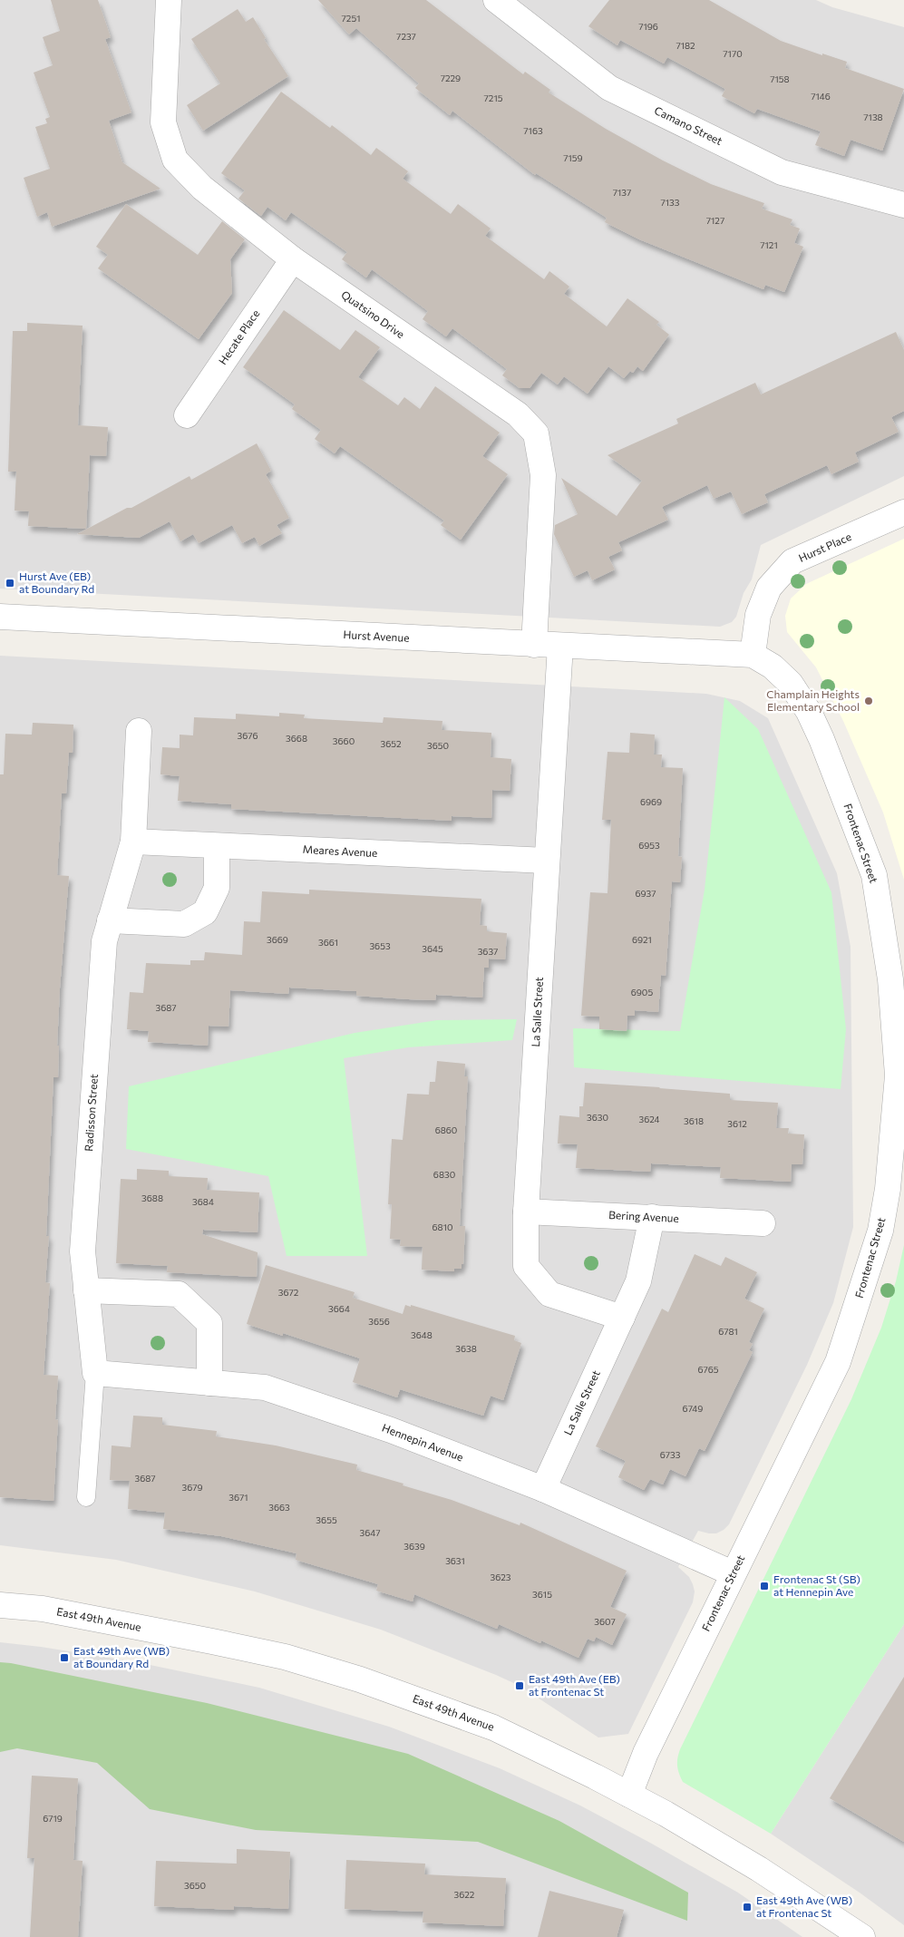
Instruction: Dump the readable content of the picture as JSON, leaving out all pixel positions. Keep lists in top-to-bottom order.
{
  "streets": {
    "street": [
      "Camano Street",
      "Quatsino Drive",
      "Hecate Place",
      "Hurst Place",
      "Hurst Avenue",
      "Frontenac Street",
      "Meares Avenue",
      "La Salle Street",
      "Radisson Street",
      "Bering Avenue",
      "Hennepin Avenue",
      "East 49th Avenue"
    ]
  },
  "crossings": [
    ["Quatsino Drive", "Hecate Place"],
    ["Quatsino Drive", "Hurst Avenue"],
    ["Hurst Place", "Hurst Avenue"],
    ["Hurst Place", "Frontenac Street"],
    ["Hurst Avenue", "Frontenac Street"],
    ["Hurst Avenue", "La Salle Street"],
    ["Frontenac Street", "Hennepin Avenue"],
    ["Frontenac Street", "East 49th Avenue"],
    ["Meares Avenue", "La Salle Street"],
    ["Meares Avenue", "Radisson Street"],
    ["La Salle Street", "Bering Avenue"],
    ["La Salle Street", "Hennepin Avenue"],
    ["Radisson Street", "Hennepin Avenue"]
  ],
  "places": {
    "transit": [
      "Hurst Ave (EB) at Boundary Rd",
      "Frontenac St (SB) at Hennepin Ave",
      "East 49th Ave (WB) at Boundary Rd",
      "East 49th Ave (EB) at Frontenac St",
      "East 49th Ave (WB) at Frontenac St"
    ],
    "other": ["Champlain Heights Elementary School"]
  },
  "house_numbers": [
    "7251",
    "7196",
    "7237",
    "7182",
    "7170",
    "7229",
    "7158",
    "7146",
    "7215",
    "7138",
    "7163",
    "7159",
    "7137",
    "7133",
    "7127",
    "7121",
    "3676",
    "3668",
    "3660",
    "3652",
    "3650",
    "6969",
    "6953",
    "6937",
    "3669",
    "6921",
    "3661",
    "3653",
    "3645",
    "3637",
    "6905",
    "3687",
    "3630",
    "3624",
    "3618",
    "3612",
    "6860",
    "6830",
    "3688",
    "3684",
    "6810",
    "3672",
    "3664",
    "3656",
    "6781",
    "3648",
    "3638",
    "6765",
    "6749",
    "6733",
    "3687",
    "3679",
    "3671",
    "3663",
    "3655",
    "3647",
    "3639",
    "3631",
    "3623",
    "3615",
    "3607",
    "6719",
    "3650",
    "3622"
  ]
}
